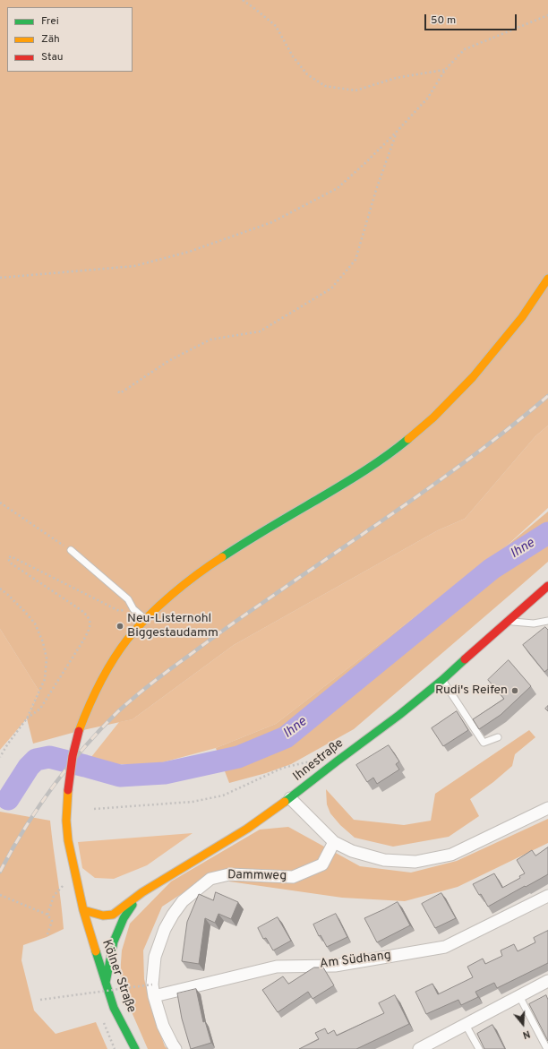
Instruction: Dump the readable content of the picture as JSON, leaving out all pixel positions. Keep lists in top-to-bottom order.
{
  "streets": {
    "main road": ["Ihnestraße", "Kölner Straße"],
    "street": ["Dammweg", "Am Südhang"]
  },
  "crossings": [
    ["Ihnestraße", "Kölner Straße"],
    ["Dammweg", "Am Südhang"]
  ],
  "water": ["Ihne"],
  "places": ["Neu-Listernohl Biggestaudamm", "Rudi's Reifen"],
  "legend": ["Frei", "Zäh", "Stau"],
  "scale_bar": "50 m",
  "north": "bottom"
}
